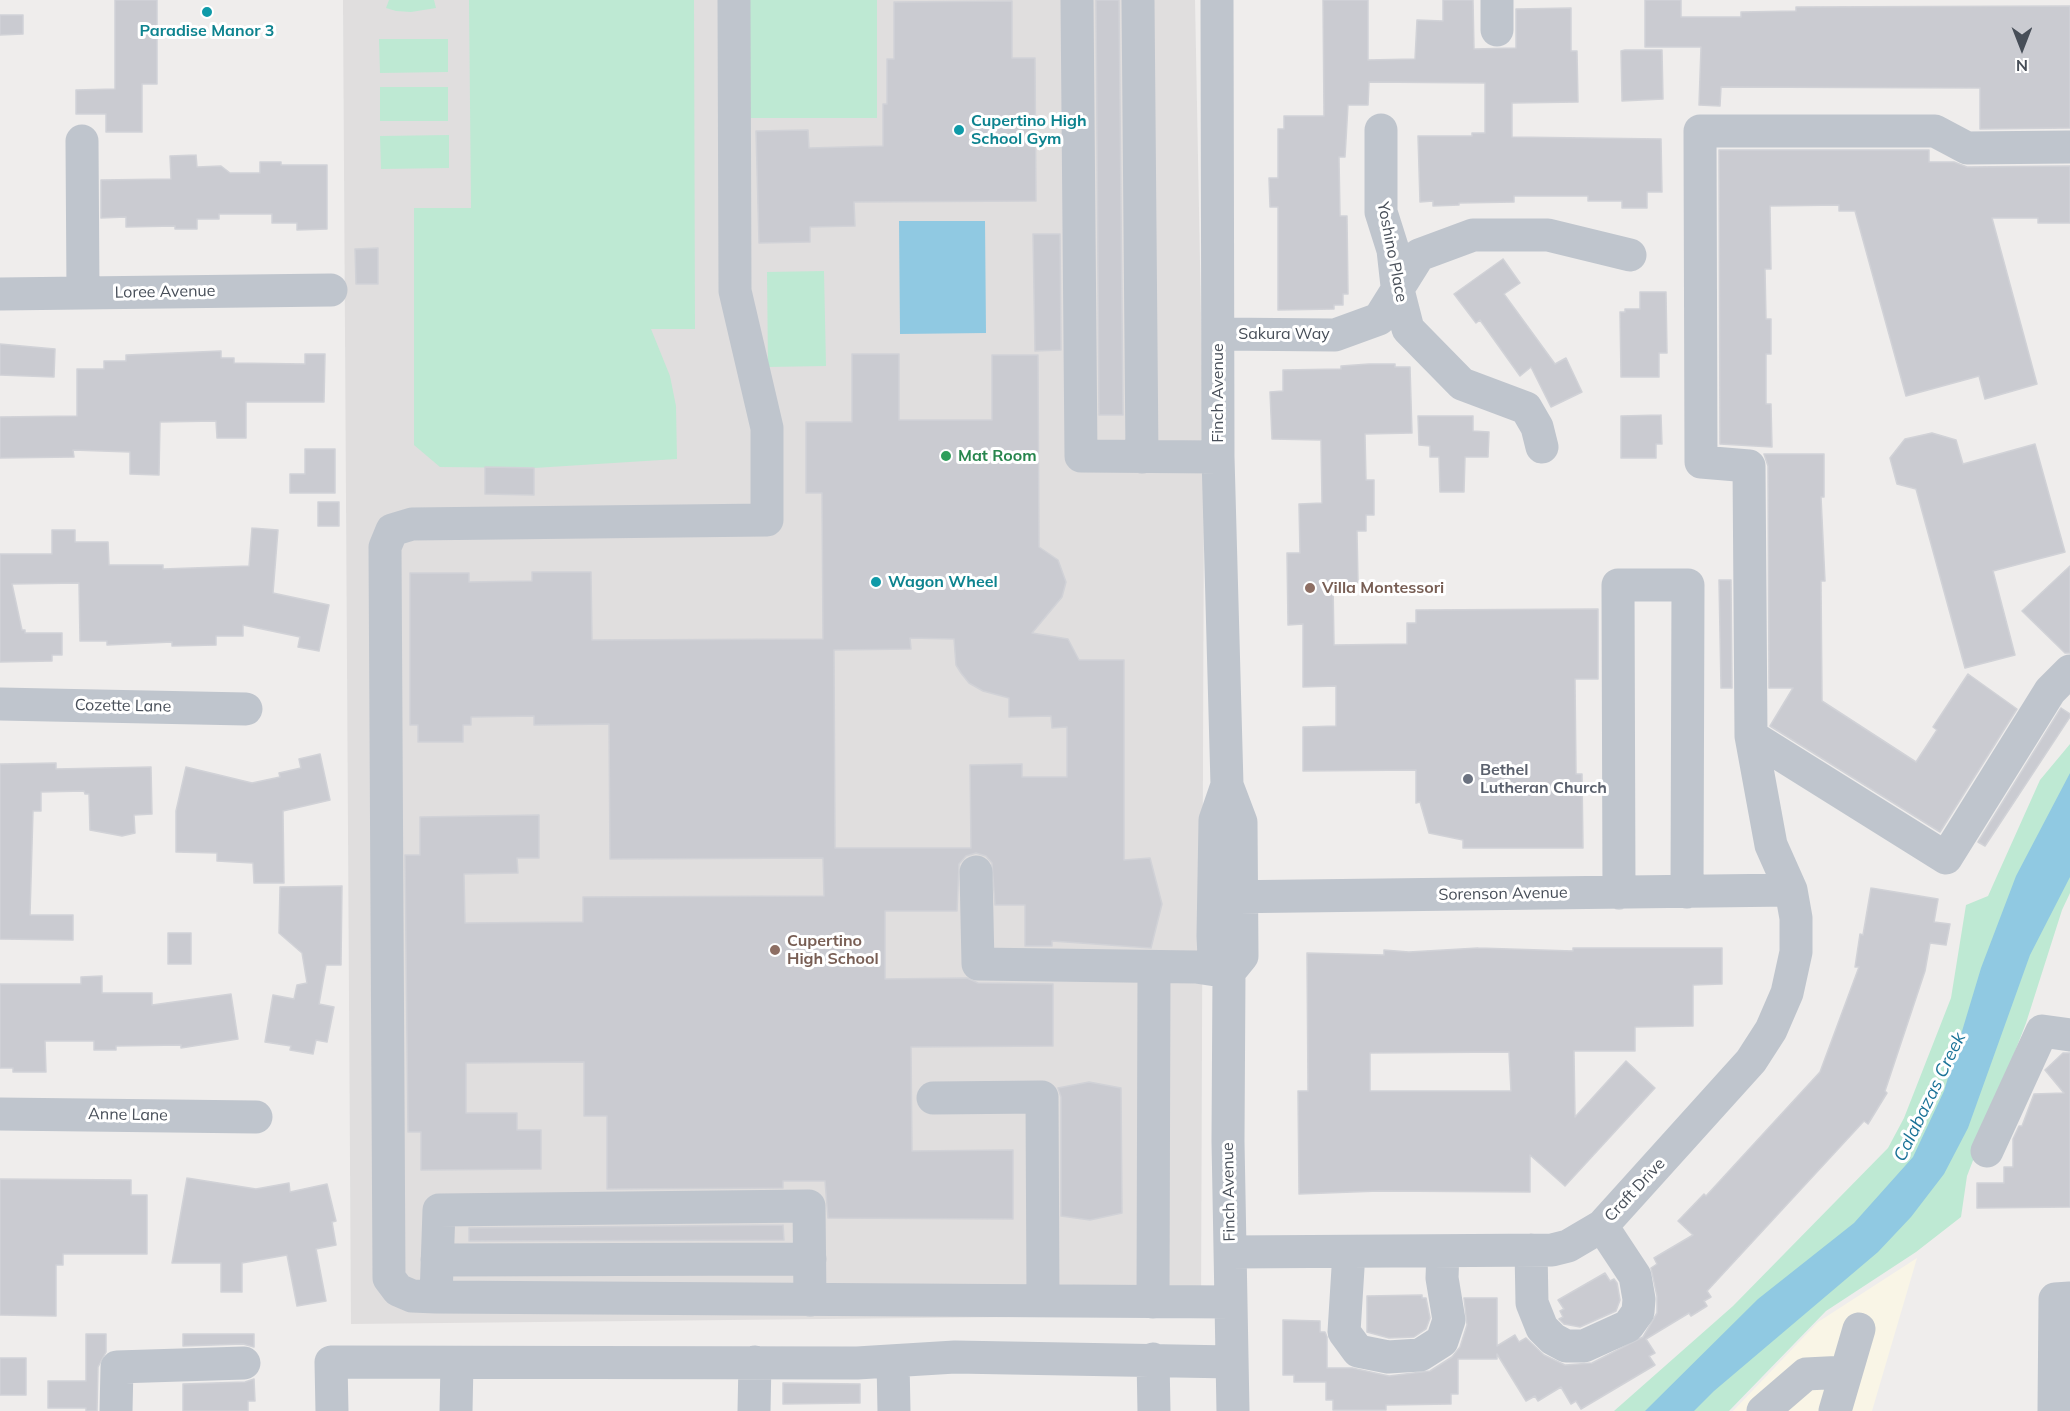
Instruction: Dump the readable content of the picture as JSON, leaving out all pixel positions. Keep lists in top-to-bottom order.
{
  "streets": {
    "street": [
      "Yoshino Place",
      "Loree Avenue",
      "Sakura Way",
      "Finch Avenue",
      "Cozette Lane",
      "Sorenson Avenue",
      "Anne Lane",
      "Craft Drive"
    ]
  },
  "crossings": [
    ["Yoshino Place", "Sakura Way"],
    ["Sakura Way", "Finch Avenue"],
    ["Finch Avenue", "Sorenson Avenue"],
    ["Finch Avenue", "Craft Drive"],
    ["Sorenson Avenue", "Craft Drive"]
  ],
  "water": ["Calabazas Creek"],
  "places": [
    "Paradise Manor 3",
    "Cupertino High School Gym",
    "Mat Room",
    "Wagon Wheel",
    "Villa Montessori",
    "Bethel Lutheran Church",
    "Cupertino High School"
  ],
  "north": "bottom"
}
